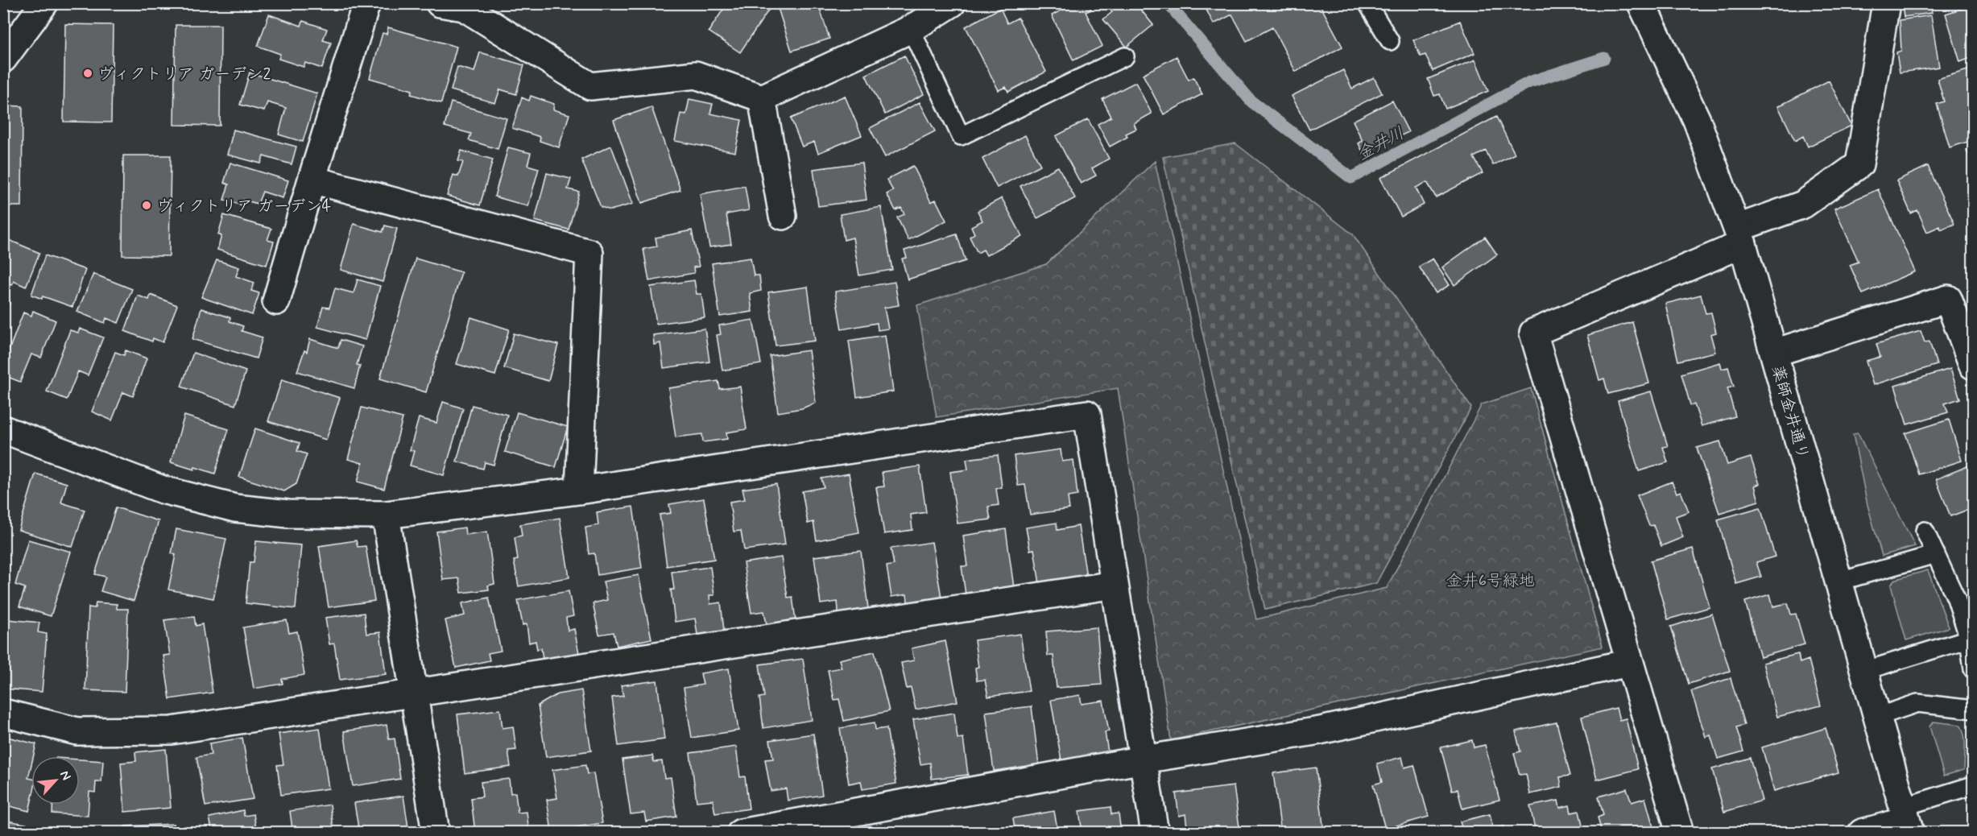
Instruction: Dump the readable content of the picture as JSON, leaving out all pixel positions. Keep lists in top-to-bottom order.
{
  "streets": {
    "street": ["薬師金井通り"]
  },
  "water": ["金井川"],
  "parks": ["金井6号緑地"],
  "places": ["ヴィクトリア ガーデン2", "ヴィクトリア ガーデン4"],
  "north": "top right"
}
